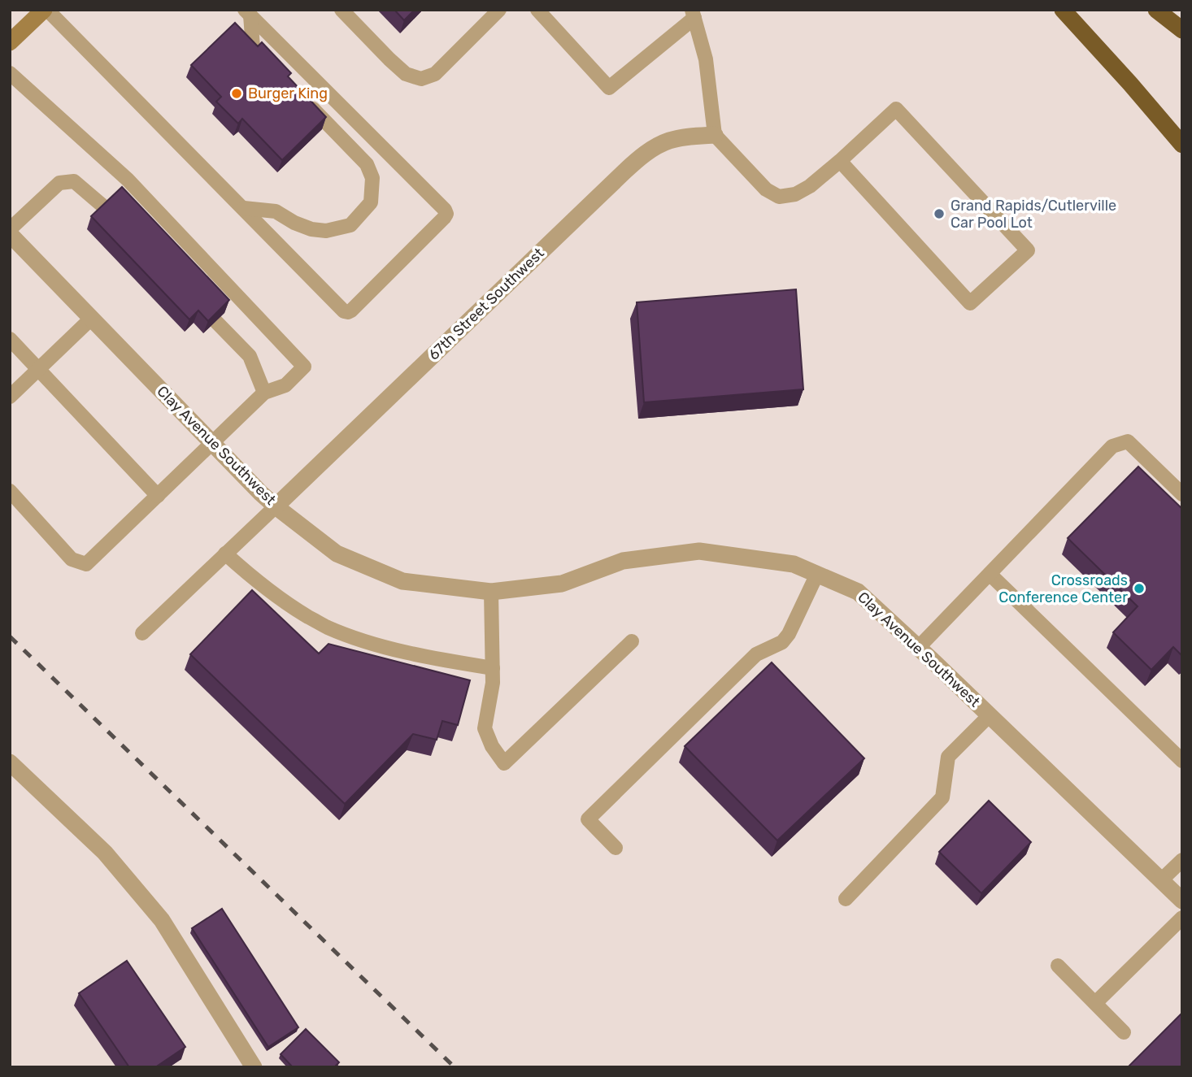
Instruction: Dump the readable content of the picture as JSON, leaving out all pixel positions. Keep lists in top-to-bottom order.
{
  "streets": {
    "street": ["67th Street Southwest", "Clay Avenue Southwest"]
  },
  "crossings": [
    ["67th Street Southwest", "Clay Avenue Southwest"]
  ],
  "places": ["Burger King", "Grand Rapids/Cutlerville Car Pool Lot", "Crossroads Conference Center"]
}
